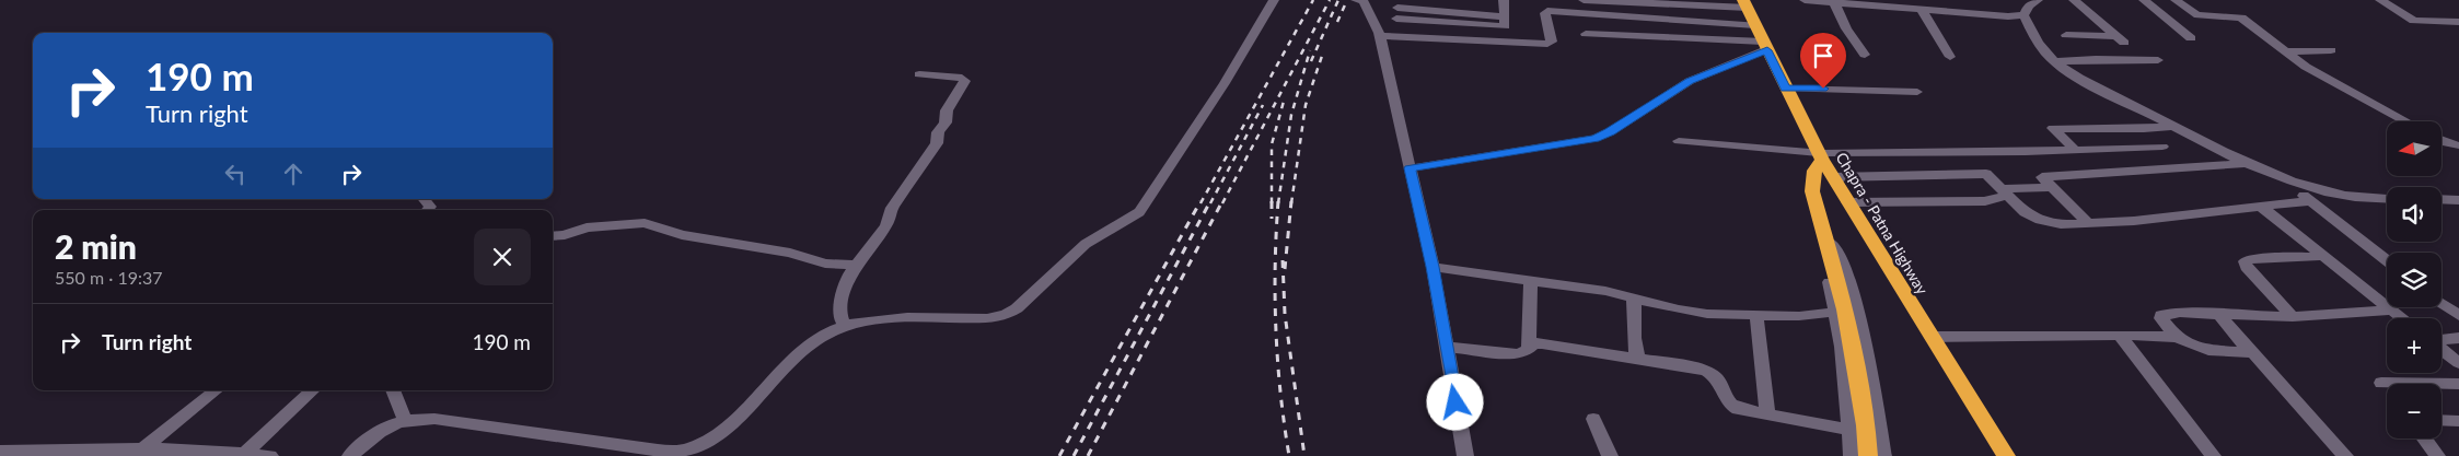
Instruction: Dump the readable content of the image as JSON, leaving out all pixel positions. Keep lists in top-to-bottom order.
{
  "streets": {
    "highway": ["Chapra - Patna Highway"]
  },
  "north": "left",
  "page": {
    "turn": ["190 m", "Turn right"],
    "map_buttons": ["+", "−"],
    "heading": ["2 min", "550 m · 19:37"],
    "list": [
      {
        "name": "Turn right",
        "value": "190 m"
      }
    ]
  }
}
